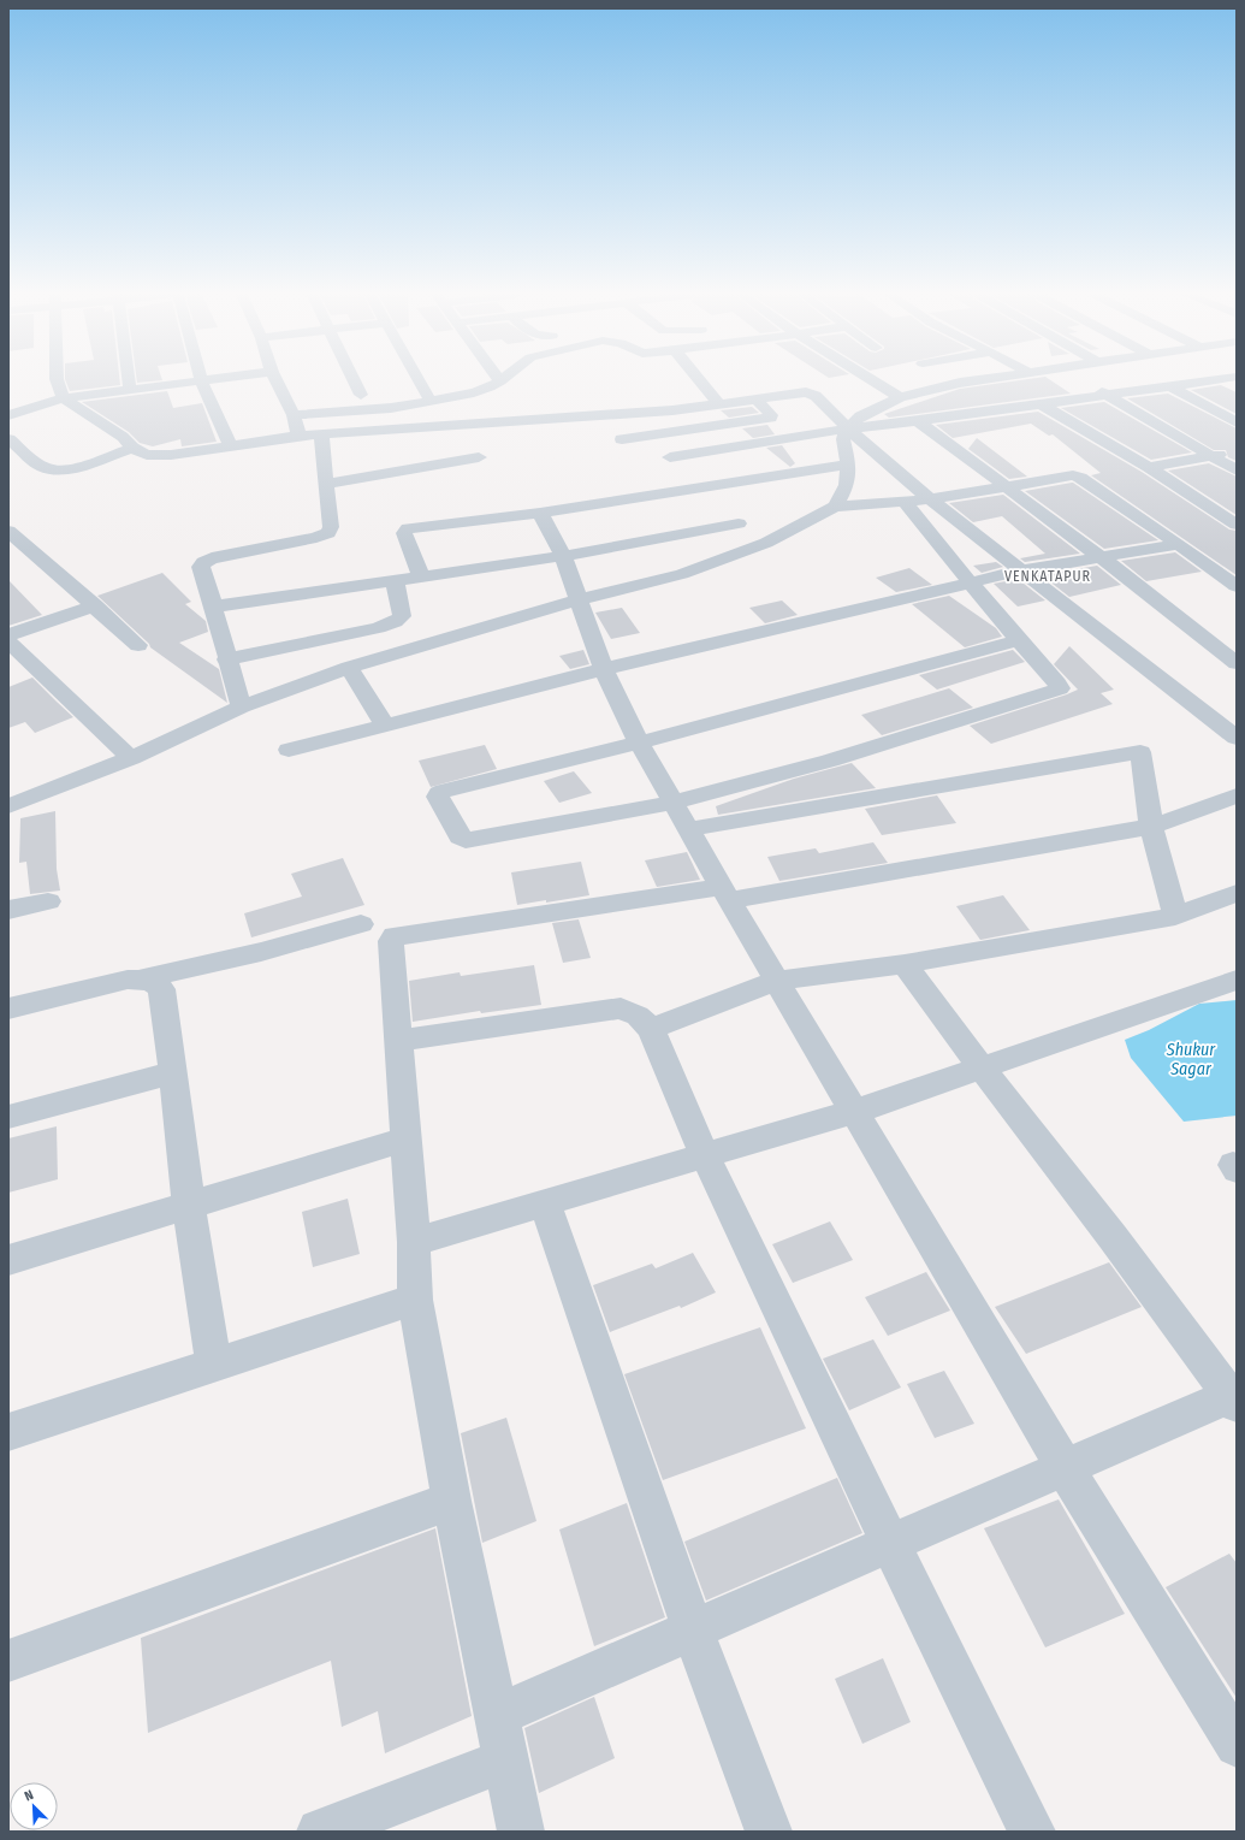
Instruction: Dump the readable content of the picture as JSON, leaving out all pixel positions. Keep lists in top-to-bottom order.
{
  "districts": ["VENKATAPUR"],
  "water": ["Shukur Sagar"],
  "north": "top left"
}
